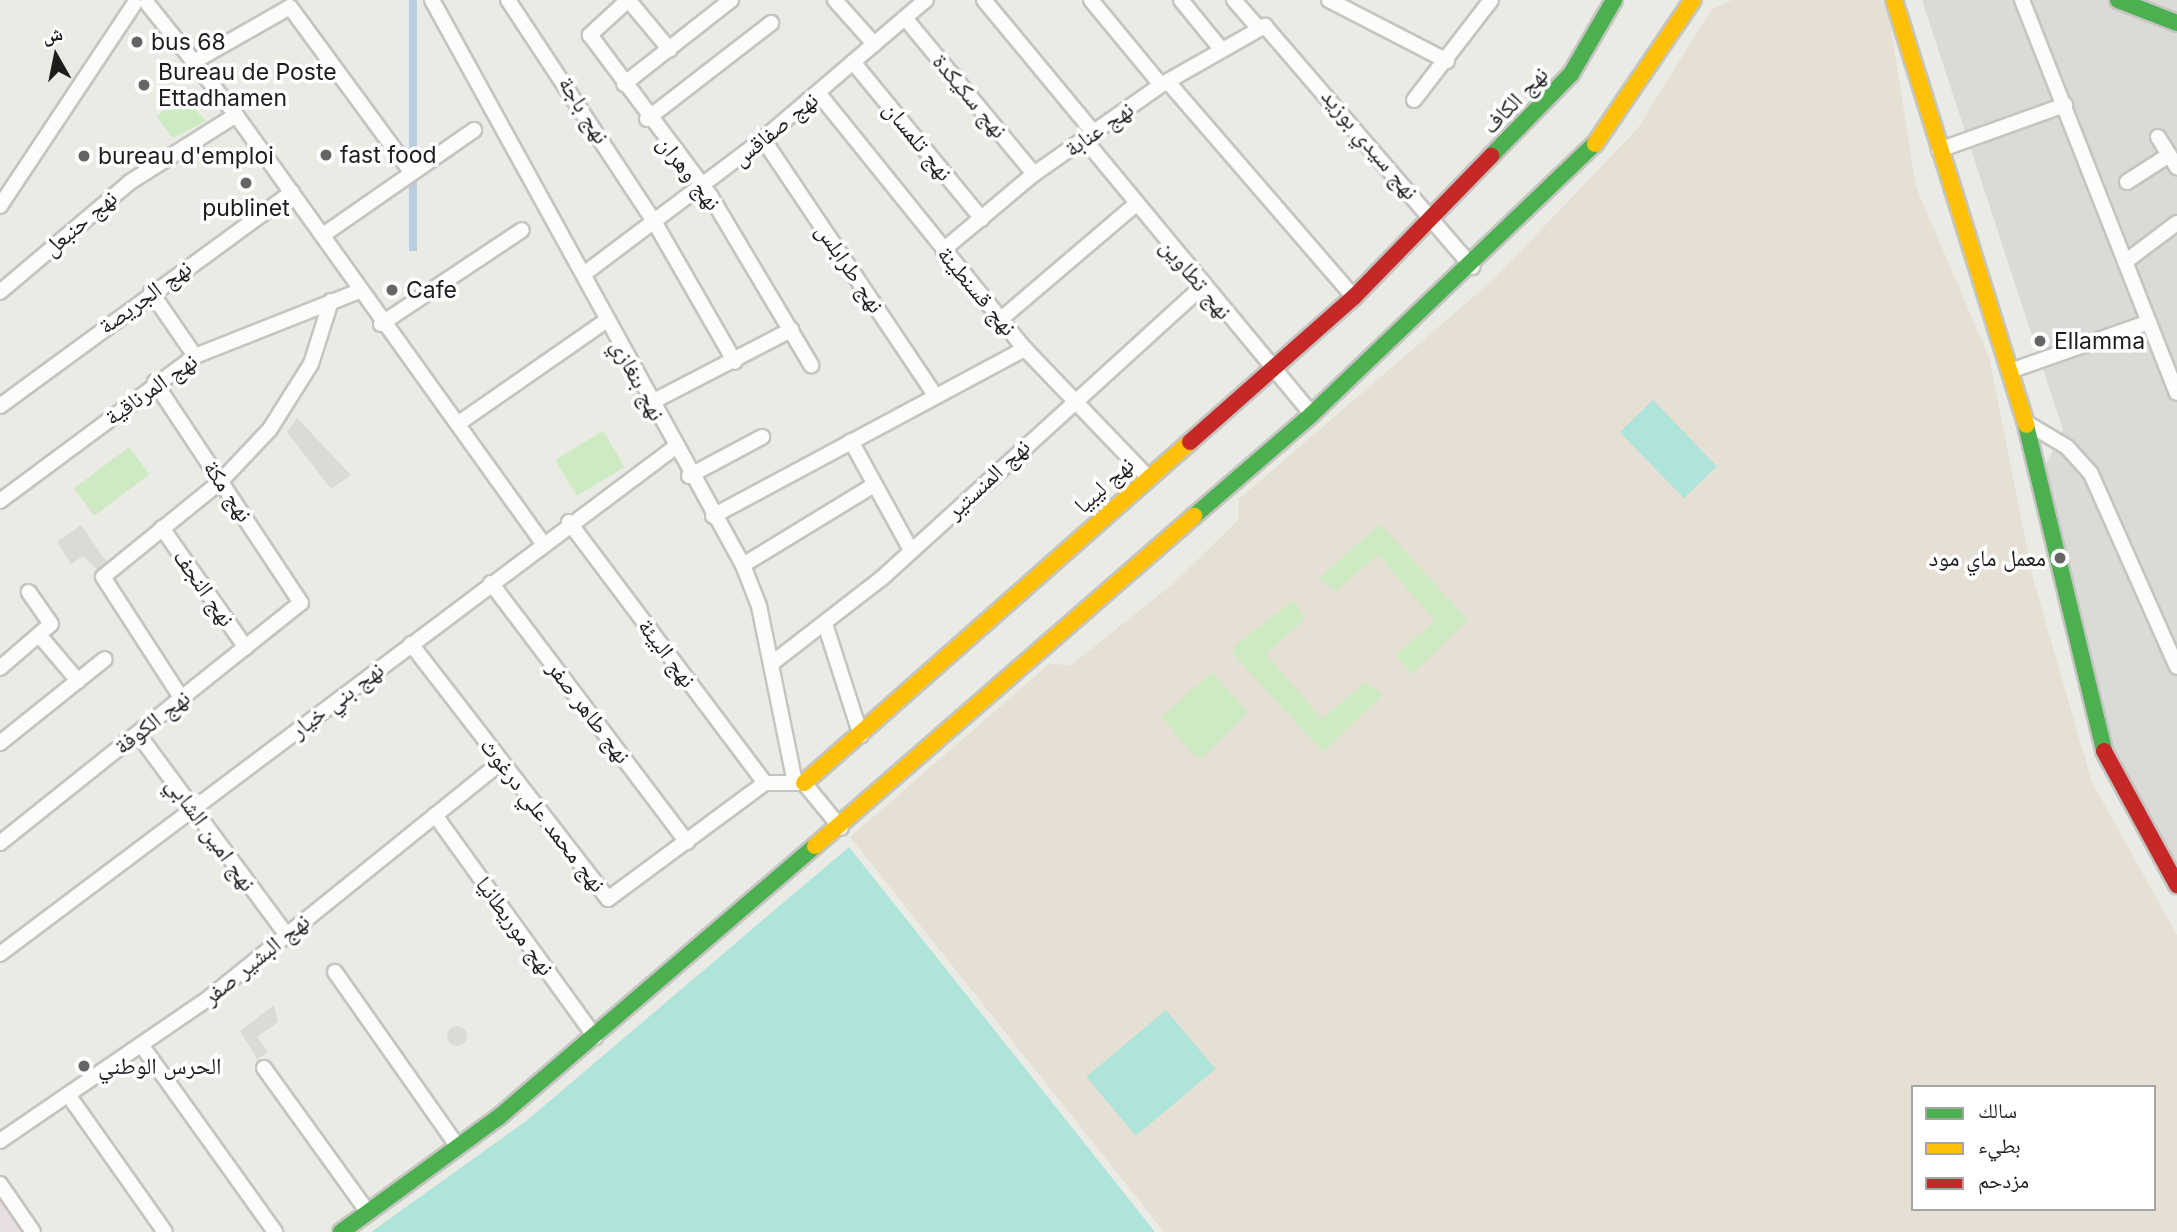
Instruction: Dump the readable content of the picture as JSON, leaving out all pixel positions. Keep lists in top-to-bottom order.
{
  "streets": {
    "street": [
      "نهج سكيكدة",
      "نهج الكاف",
      "نهج باجة",
      "نهج صفاقس",
      "نهج عنابة",
      "نهج تلمسان",
      "نهج سيدي بوزيد",
      "نهج وهران",
      "نهج حنبعل",
      "نهج طرابلس",
      "نهج تطاوين",
      "نهج قسنطينة",
      "نهج الجريصة",
      "نهج بنغازي",
      "نهج المرناقية",
      "نهج المنستير",
      "نهج ليبيا",
      "نهج مكة",
      "نهج النجف",
      "نهج البيئة",
      "نهج بني خيار",
      "نهج طاهر صفر",
      "نهج الكوفة",
      "نهج محمد علي درغوث",
      "نهج امين الشابي",
      "نهج موريطانيا",
      "نهج البشير صفر"
    ]
  },
  "crossings": [
    ["نهج سكيكدة", "نهج صفاقس"],
    ["نهج سكيكدة", "نهج عنابة"],
    ["نهج الكاف", "نهج سيدي بوزيد"],
    ["نهج الكاف", "نهج ليبيا"],
    ["نهج باجة", "نهج صفاقس"],
    ["نهج صفاقس", "نهج تلمسان"],
    ["نهج صفاقس", "نهج وهران"],
    ["نهج صفاقس", "نهج طرابلس"],
    ["نهج صفاقس", "نهج قسنطينة"],
    ["نهج صفاقس", "نهج بنغازي"],
    ["نهج عنابة", "نهج تلمسان"],
    ["نهج عنابة", "نهج سيدي بوزيد"],
    ["نهج عنابة", "نهج تطاوين"],
    ["نهج عنابة", "نهج قسنطينة"],
    ["نهج سيدي بوزيد", "نهج ليبيا"],
    ["نهج تطاوين", "نهج المنستير"],
    ["نهج تطاوين", "نهج ليبيا"],
    ["نهج قسنطينة", "نهج المنستير"],
    ["نهج قسنطينة", "نهج ليبيا"],
    ["نهج بنغازي", "نهج المنستير"],
    ["نهج بنغازي", "نهج ليبيا"],
    ["نهج بنغازي", "نهج بني خيار"],
    ["نهج بنغازي", "نهج محمد علي درغوث"],
    ["نهج المرناقية", "نهج مكة"],
    ["نهج ليبيا", "نهج محمد علي درغوث"],
    ["نهج مكة", "نهج الكوفة"],
    ["نهج النجف", "نهج الكوفة"],
    ["نهج البيئة", "نهج بني خيار"],
    ["نهج البيئة", "نهج محمد علي درغوث"],
    ["نهج بني خيار", "نهج طاهر صفر"],
    ["نهج بني خيار", "نهج محمد علي درغوث"],
    ["نهج بني خيار", "نهج امين الشابي"],
    ["نهج طاهر صفر", "نهج محمد علي درغوث"],
    ["نهج الكوفة", "نهج امين الشابي"],
    ["نهج محمد علي درغوث", "نهج البشير صفر"],
    ["نهج امين الشابي", "نهج البشير صفر"],
    ["نهج موريطانيا", "نهج البشير صفر"]
  ],
  "places": [
    "bus 68",
    "Bureau de Poste Ettadhamen",
    "fast food",
    "bureau d'emploi",
    "publinet",
    "Cafe",
    "Ellamma",
    "معمل ماي مود",
    "الحرس الوطني"
  ],
  "legend": ["سالك", "بطيء", "مزدحم"],
  "north": "top"
}
